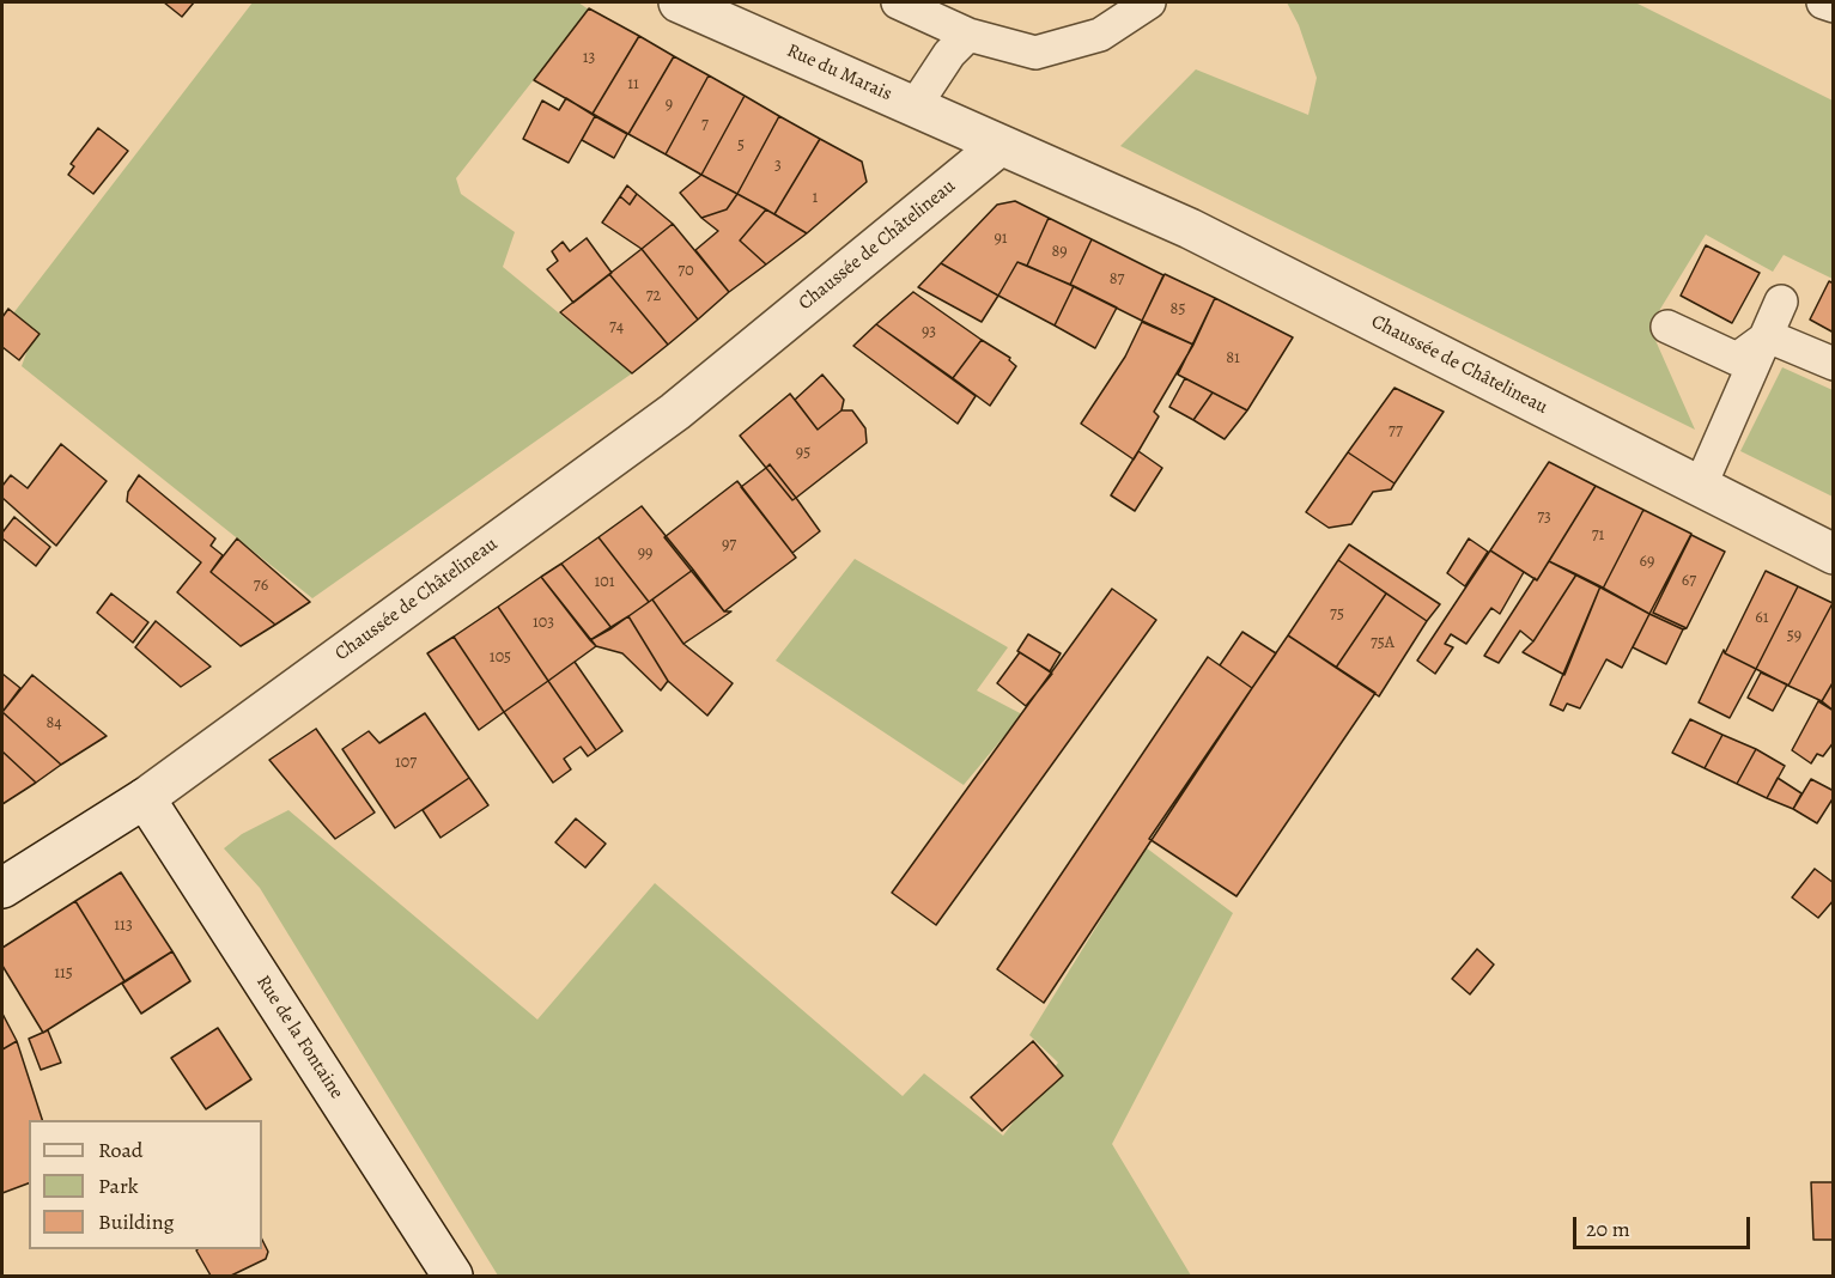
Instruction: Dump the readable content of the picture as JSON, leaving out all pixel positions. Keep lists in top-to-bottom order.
{
  "streets": {
    "street": ["Rue du Marais", "Chaussée de Châtelineau", "Rue de la Fontaine"]
  },
  "crossings": [
    ["Rue du Marais", "Chaussée de Châtelineau"],
    ["Chaussée de Châtelineau", "Rue de la Fontaine"]
  ],
  "house_numbers": [
    "13",
    "11",
    "9",
    "7",
    "5",
    "3",
    "1",
    "91",
    "89",
    "70",
    "87",
    "72",
    "85",
    "74",
    "93",
    "81",
    "77",
    "95",
    "73",
    "71",
    "97",
    "99",
    "69",
    "67",
    "101",
    "76",
    "75",
    "61",
    "103",
    "59",
    "75A",
    "105",
    "84",
    "107",
    "113",
    "115"
  ],
  "legend": ["Road", "Park", "Building"],
  "scale_bar": "20 m"
}
